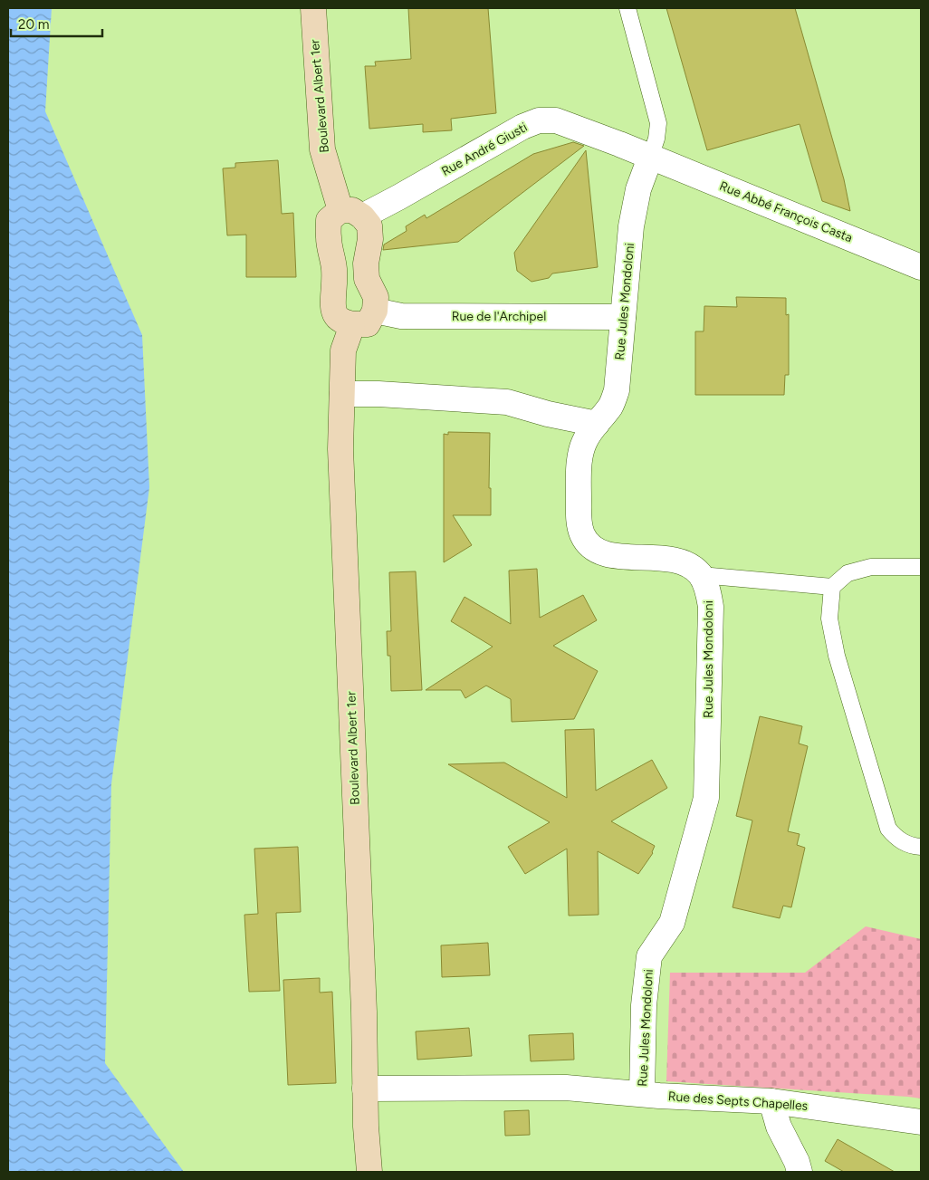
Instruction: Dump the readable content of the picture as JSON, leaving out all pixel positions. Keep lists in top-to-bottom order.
{
  "streets": {
    "main road": ["Boulevard Albert 1er"],
    "street": [
      "Rue André Giusti",
      "Rue Abbé François Casta",
      "Rue Jules Mondoloni",
      "Rue de l'Archipel",
      "Rue des Septs Chapelles"
    ]
  },
  "crossings": [
    ["Boulevard Albert 1er", "Rue André Giusti"],
    ["Boulevard Albert 1er", "Rue de l'Archipel"],
    ["Boulevard Albert 1er", "Rue des Septs Chapelles"],
    ["Rue André Giusti", "Rue Abbé François Casta"],
    ["Rue André Giusti", "Rue Jules Mondoloni"],
    ["Rue Abbé François Casta", "Rue Jules Mondoloni"],
    ["Rue Jules Mondoloni", "Rue de l'Archipel"],
    ["Rue Jules Mondoloni", "Rue des Septs Chapelles"]
  ],
  "scale_bar": "20 m"
}
